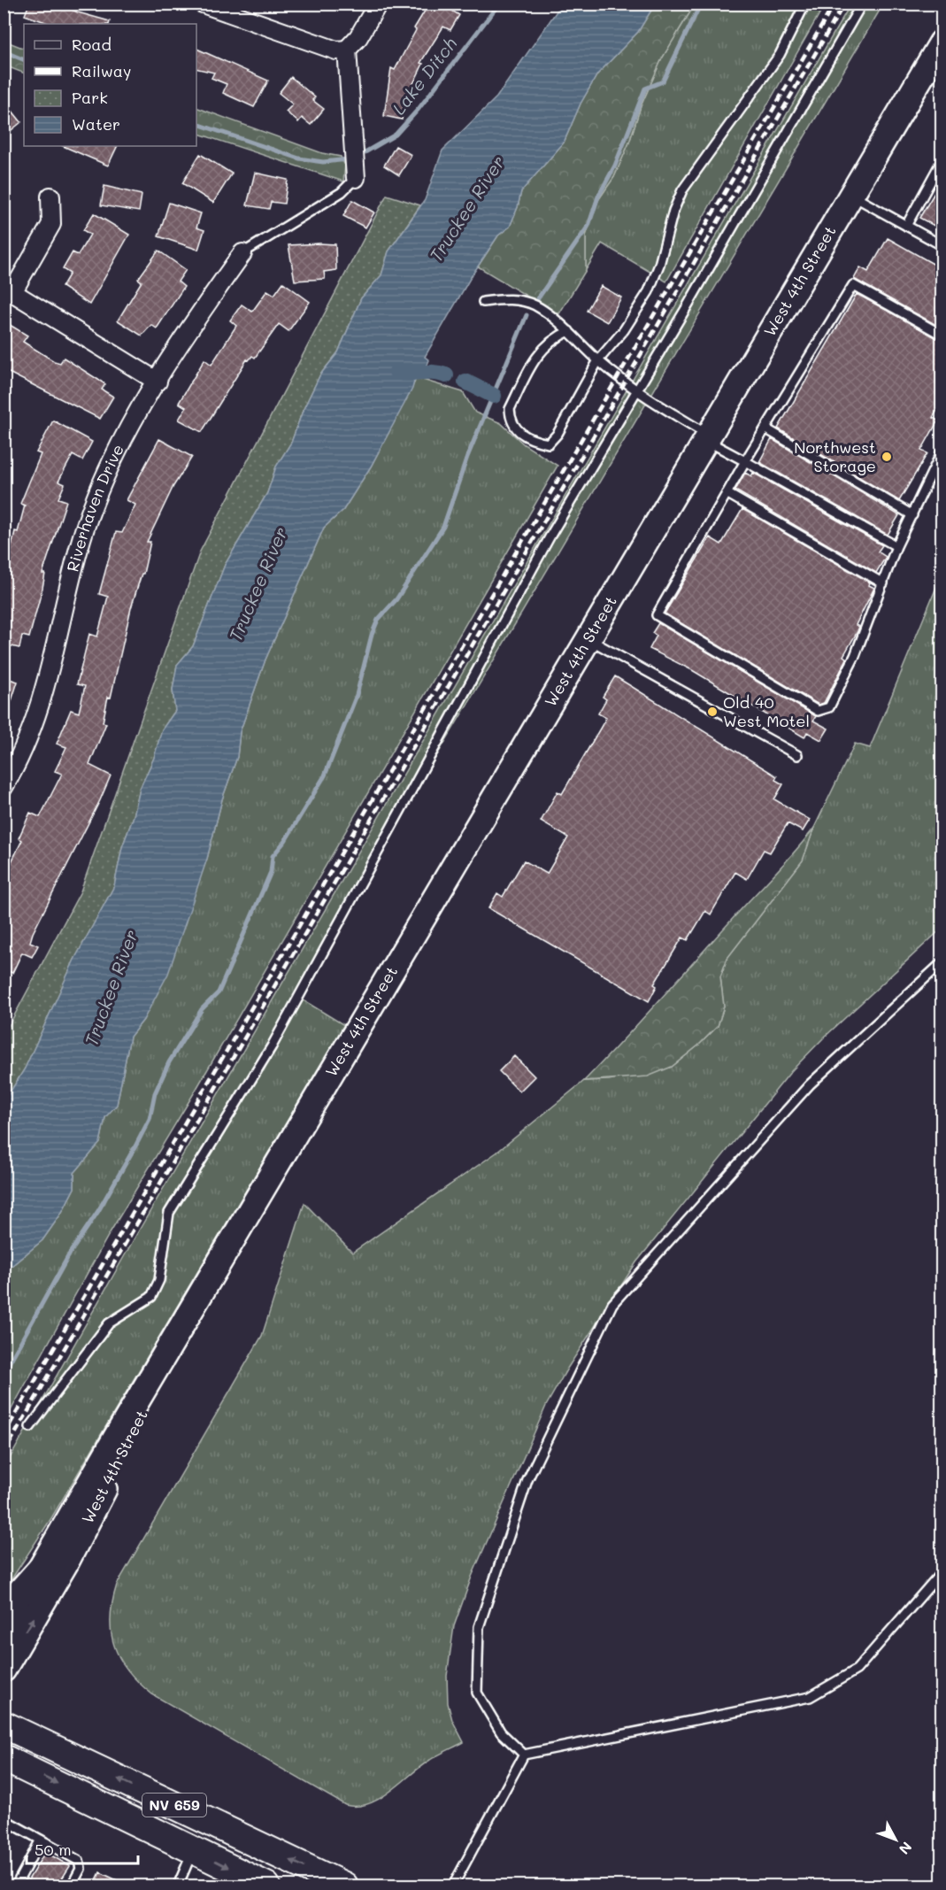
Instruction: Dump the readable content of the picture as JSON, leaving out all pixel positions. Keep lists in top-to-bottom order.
{
  "streets": {
    "main road": ["West 4th Street", "NV 659"],
    "street": ["Riverhaven Drive"]
  },
  "water": ["Lake Ditch", "Truckee River"],
  "places": ["Northwest Storage", "Old 40 West Motel"],
  "legend": [
    "Road",
    "Railway",
    "Park",
    "Water"
  ],
  "scale_bar": "50 m",
  "north": "bottom right"
}
